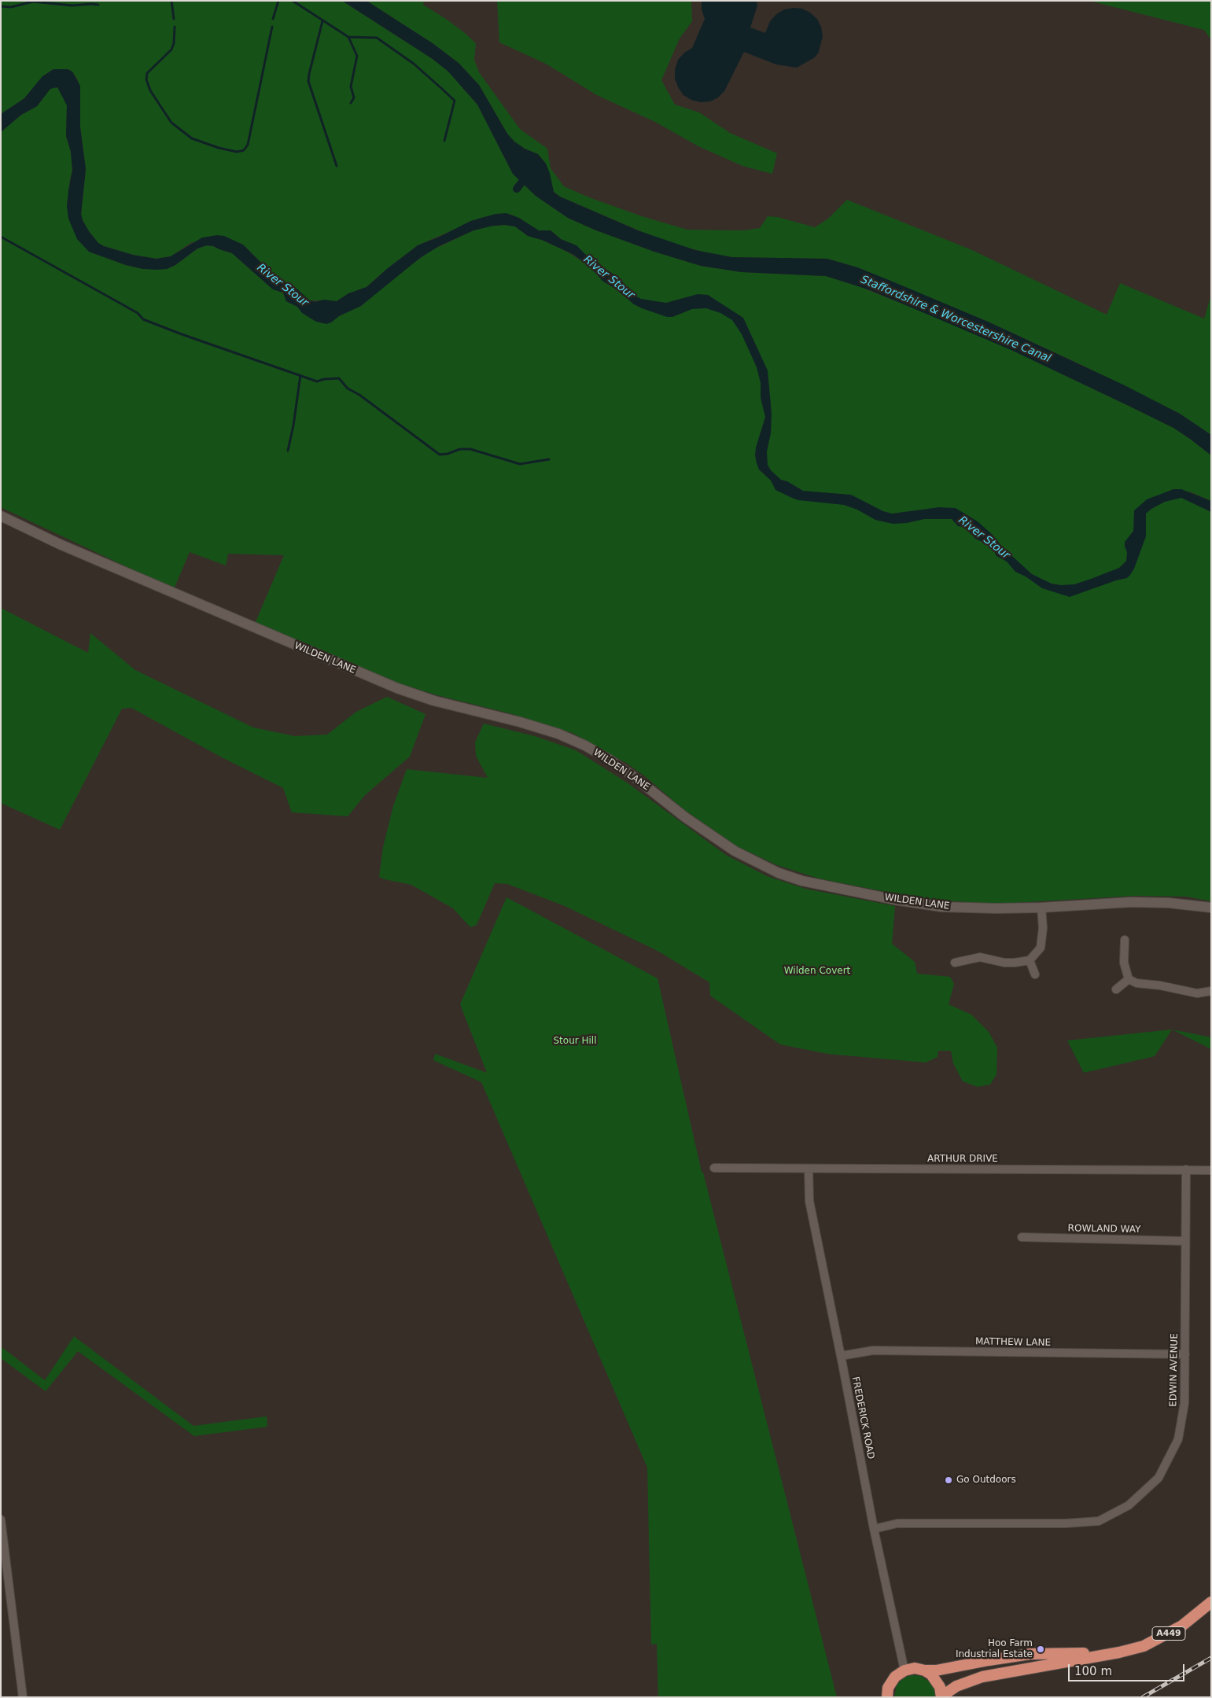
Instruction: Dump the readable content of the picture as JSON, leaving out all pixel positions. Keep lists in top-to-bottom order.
{
  "streets": {
    "highway": ["A449"],
    "street": [
      "WILDEN LANE",
      "ARTHUR DRIVE",
      "ROWLAND WAY",
      "MATTHEW LANE",
      "EDWIN AVENUE",
      "FREDERICK ROAD"
    ]
  },
  "crossings": [
    ["ARTHUR DRIVE", "EDWIN AVENUE"],
    ["ARTHUR DRIVE", "FREDERICK ROAD"],
    ["ROWLAND WAY", "EDWIN AVENUE"],
    ["MATTHEW LANE", "EDWIN AVENUE"],
    ["MATTHEW LANE", "FREDERICK ROAD"],
    ["EDWIN AVENUE", "FREDERICK ROAD"],
    ["FREDERICK ROAD", "A449"]
  ],
  "water": ["River Stour", "Staffordshire & Worcestershire Canal"],
  "parks": ["Wilden Covert", "Stour Hill"],
  "places": ["Go Outdoors", "Hoo Farm Industrial Estate"],
  "scale_bar": "100 m"
}
